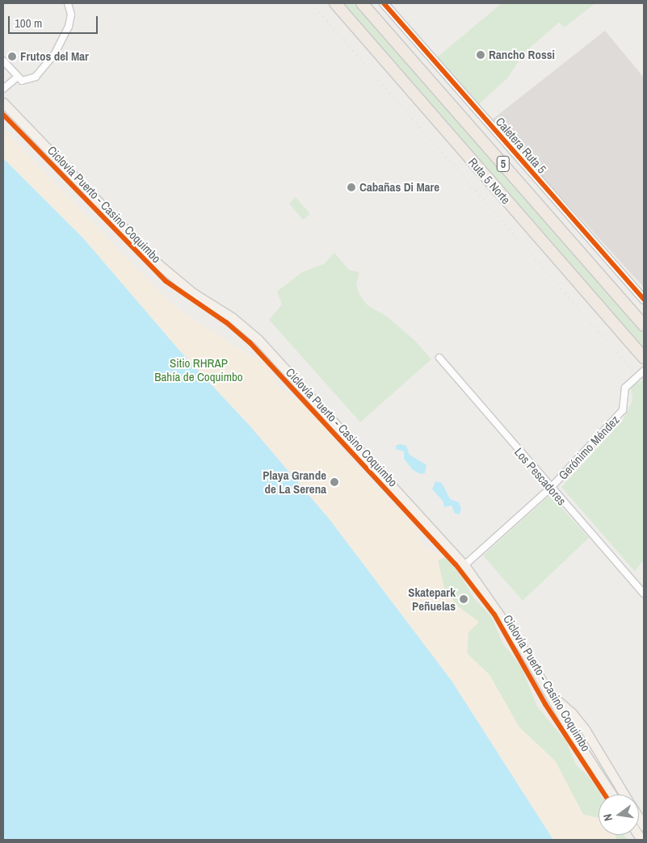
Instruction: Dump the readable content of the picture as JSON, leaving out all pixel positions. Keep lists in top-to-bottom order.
{
  "streets": {
    "highway": ["5", "Ruta 5 Norte"],
    "street": ["Caletera Ruta 5", "Gerónimo Méndez", "Los Pescadores"],
    "cycle path": ["Ciclovía Puerto - Casino Coquimbo"]
  },
  "crossings": [
    ["Gerónimo Méndez", "Los Pescadores"]
  ],
  "parks": ["Sitio RHRAP Bahía de Coquimbo"],
  "places": [
    "Rancho Rossi",
    "Frutos del Mar",
    "Cabañas Di Mare",
    "Playa Grande de La Serena",
    "Skatepark Peñuelas"
  ],
  "scale_bar": "100 m",
  "north": "left"
}
